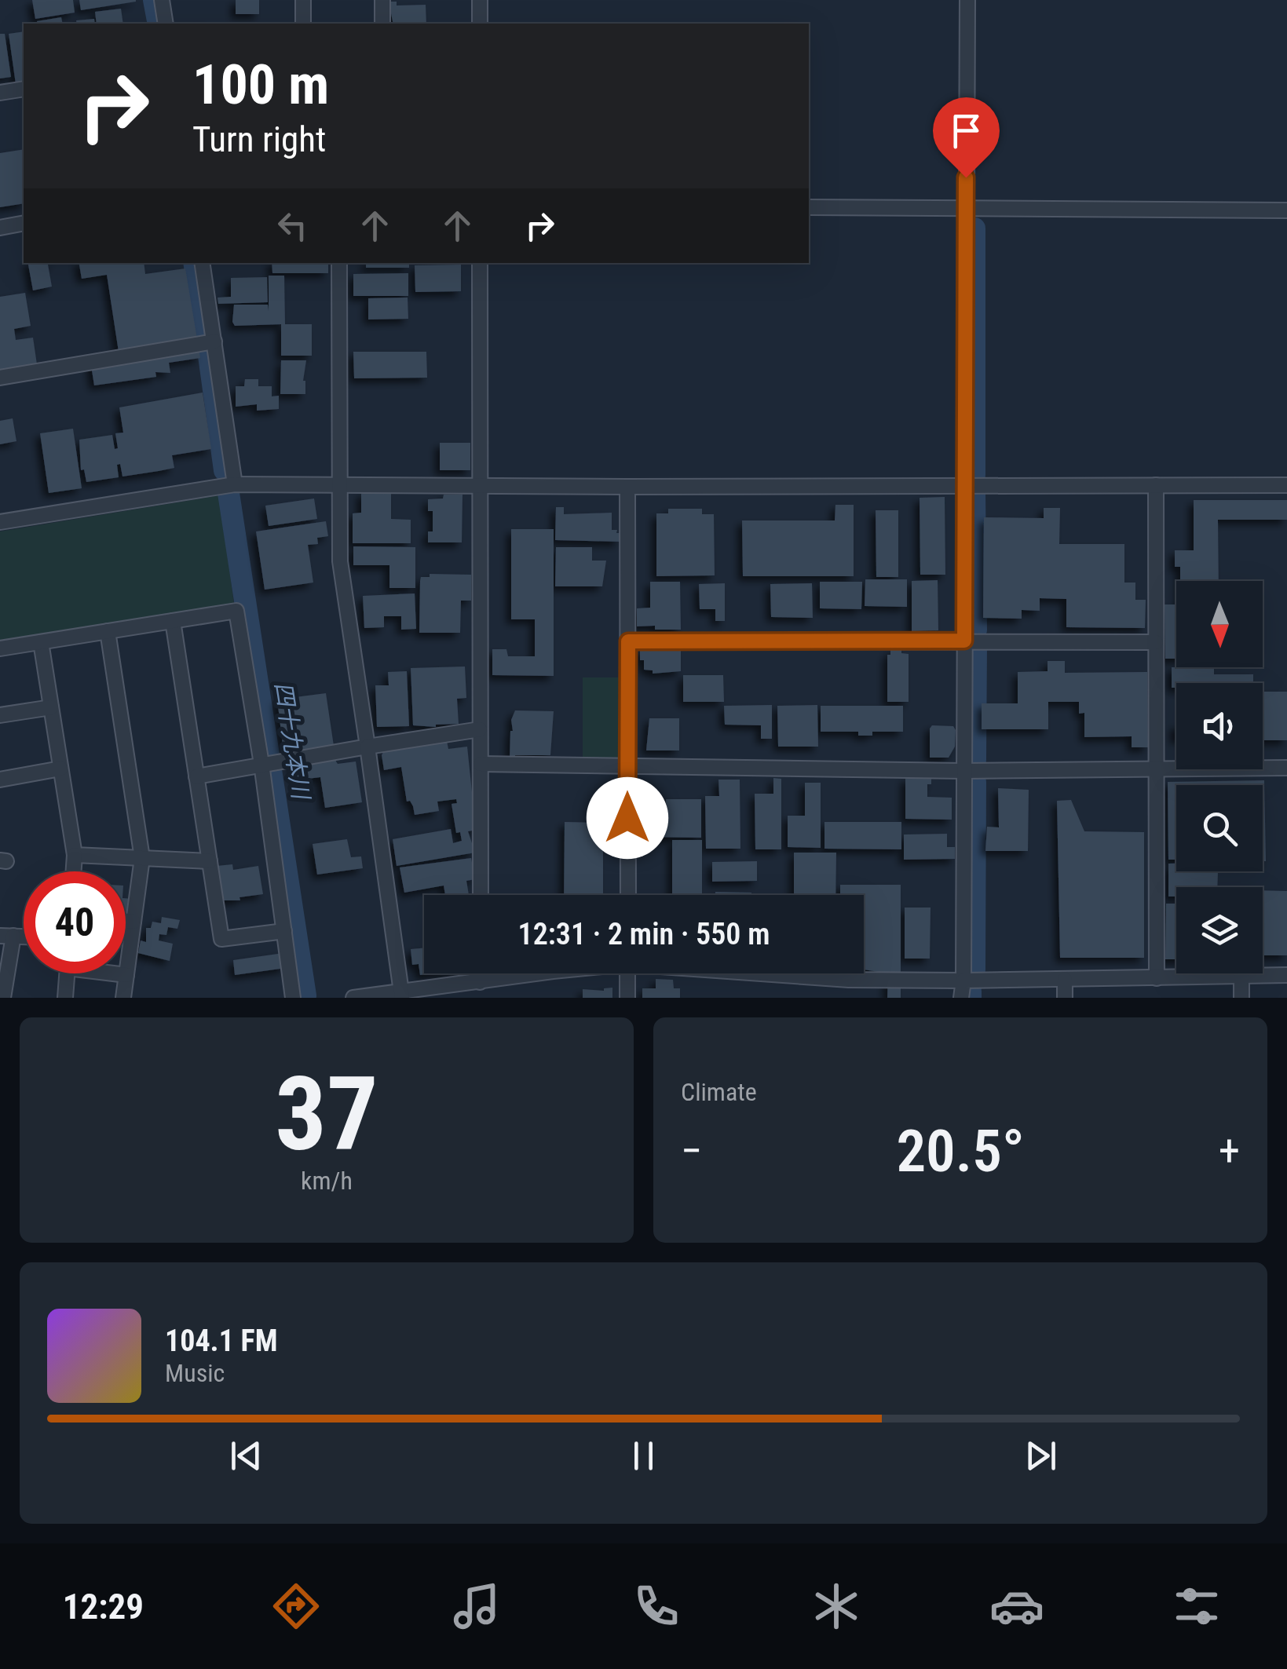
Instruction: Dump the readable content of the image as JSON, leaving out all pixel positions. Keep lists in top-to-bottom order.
{
  "water": ["四十九本川"],
  "north": "bottom",
  "page": {
    "turn": ["100 m", "Turn right"],
    "limit": "40",
    "trip": "12:31 · 2 min · 550 m",
    "tile": [
      ["37", "km/h"],
      "Climate"
    ],
    "heat": ["−", "20.5°", "+"],
    "song": ["104.1 FM", "Music"],
    "tabs": "12:29"
  }
}
